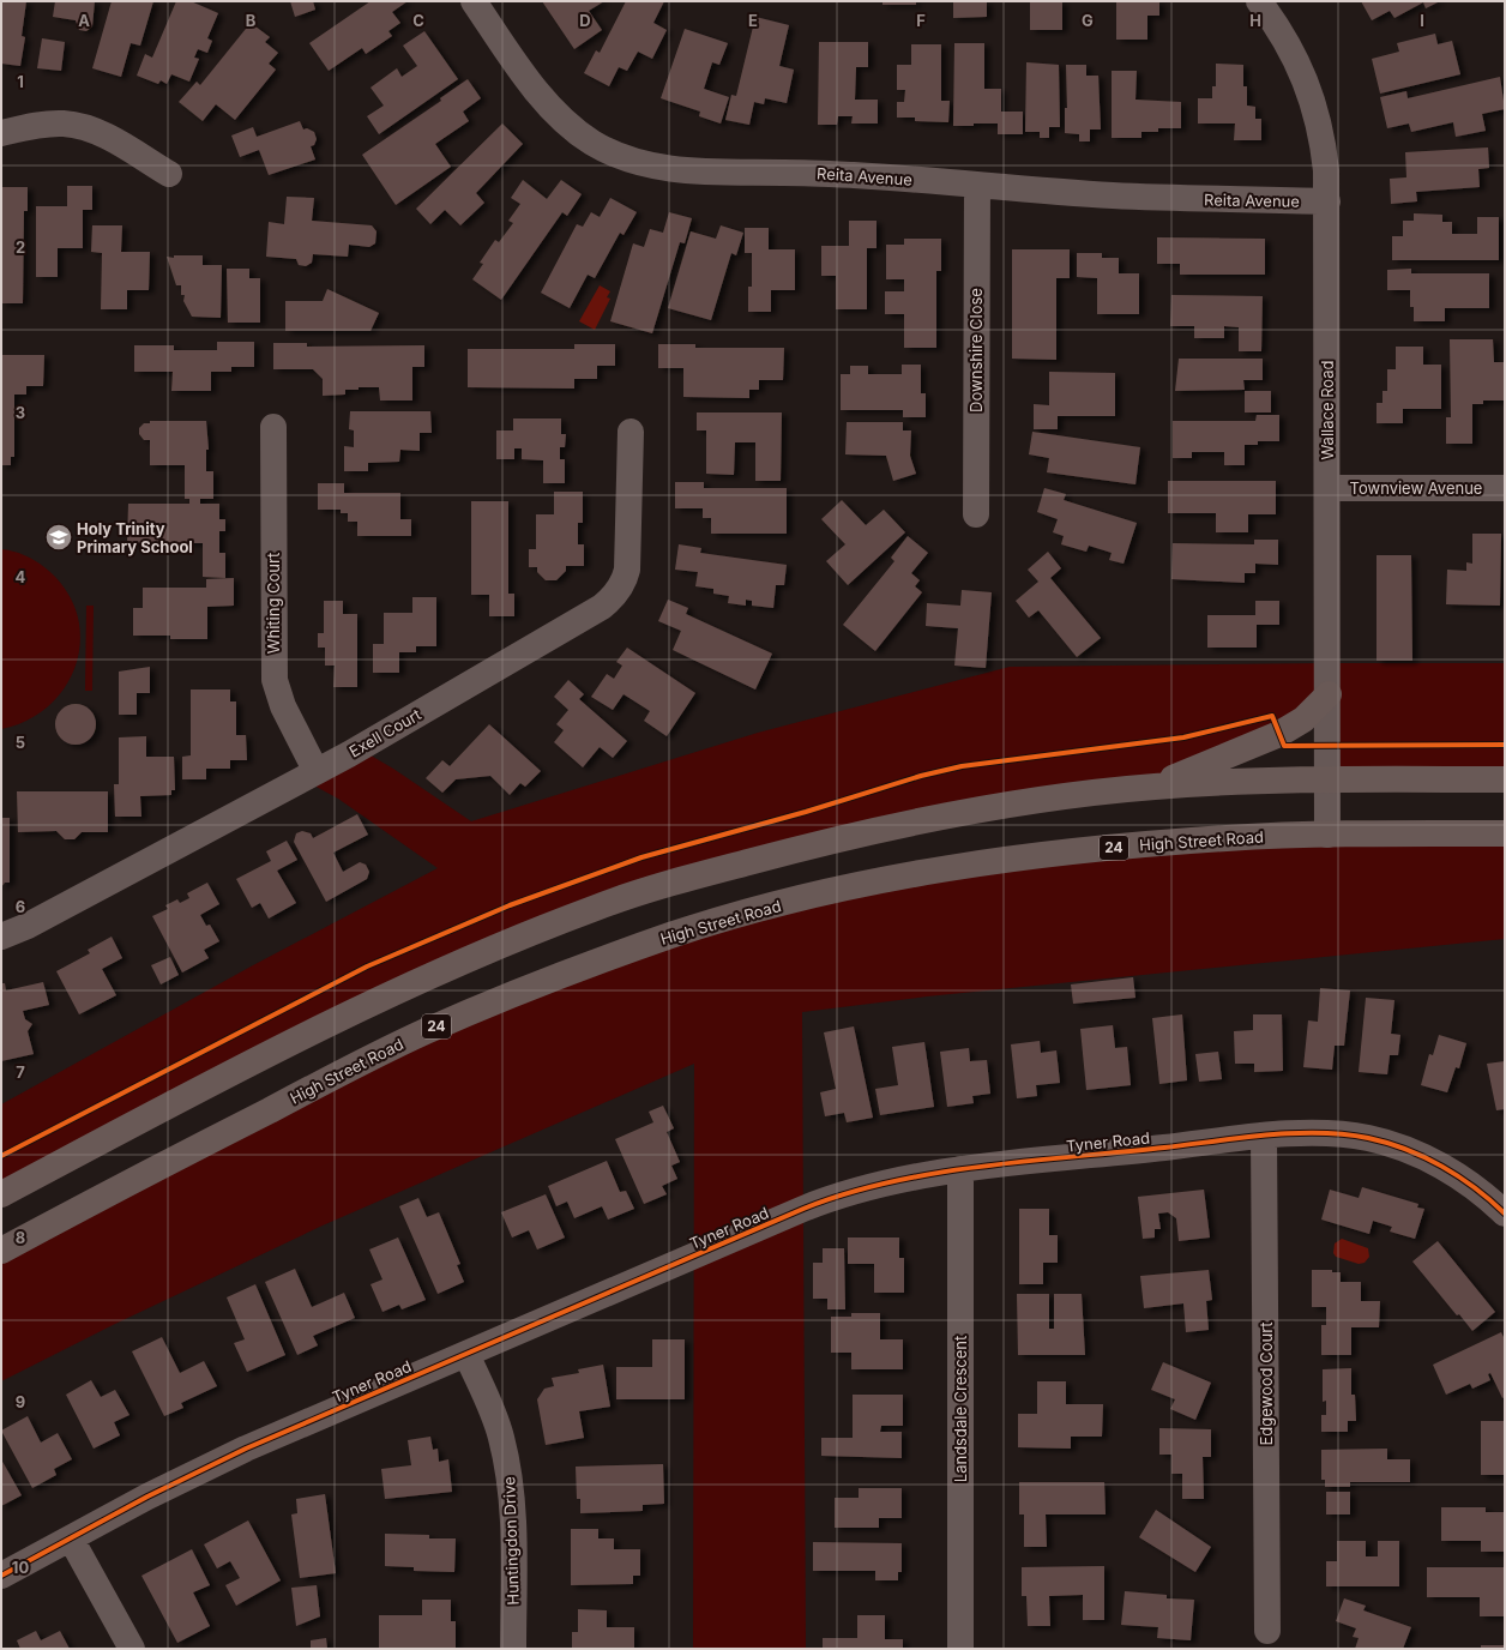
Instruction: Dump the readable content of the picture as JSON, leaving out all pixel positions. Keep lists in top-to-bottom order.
{
  "streets": {
    "main road": ["High Street Road", "24"],
    "street": [
      "Reita Avenue",
      "Downshire Close",
      "Wallace Road",
      "Townview Avenue",
      "Whiting Court",
      "Exell Court",
      "Tyner Road",
      "Edgewood Court",
      "Landsdale Crescent",
      "Huntingdon Drive"
    ]
  },
  "crossings": [
    ["Reita Avenue", "Downshire Close"],
    ["Reita Avenue", "Wallace Road"],
    ["Wallace Road", "Townview Avenue"],
    ["Wallace Road", "High Street Road"],
    ["Whiting Court", "Exell Court"],
    ["Tyner Road", "Edgewood Court"],
    ["Tyner Road", "Landsdale Crescent"],
    ["Tyner Road", "Huntingdon Drive"]
  ],
  "places": {
    "school or university": ["Holy Trinity Primary School"]
  },
  "grid": {
    "columns": [
      "A",
      "B",
      "C",
      "D",
      "E",
      "F",
      "G",
      "H",
      "I"
    ],
    "rows": [
      "1",
      "2",
      "3",
      "4",
      "5",
      "6",
      "7",
      "8",
      "9",
      "10"
    ]
  }
}
